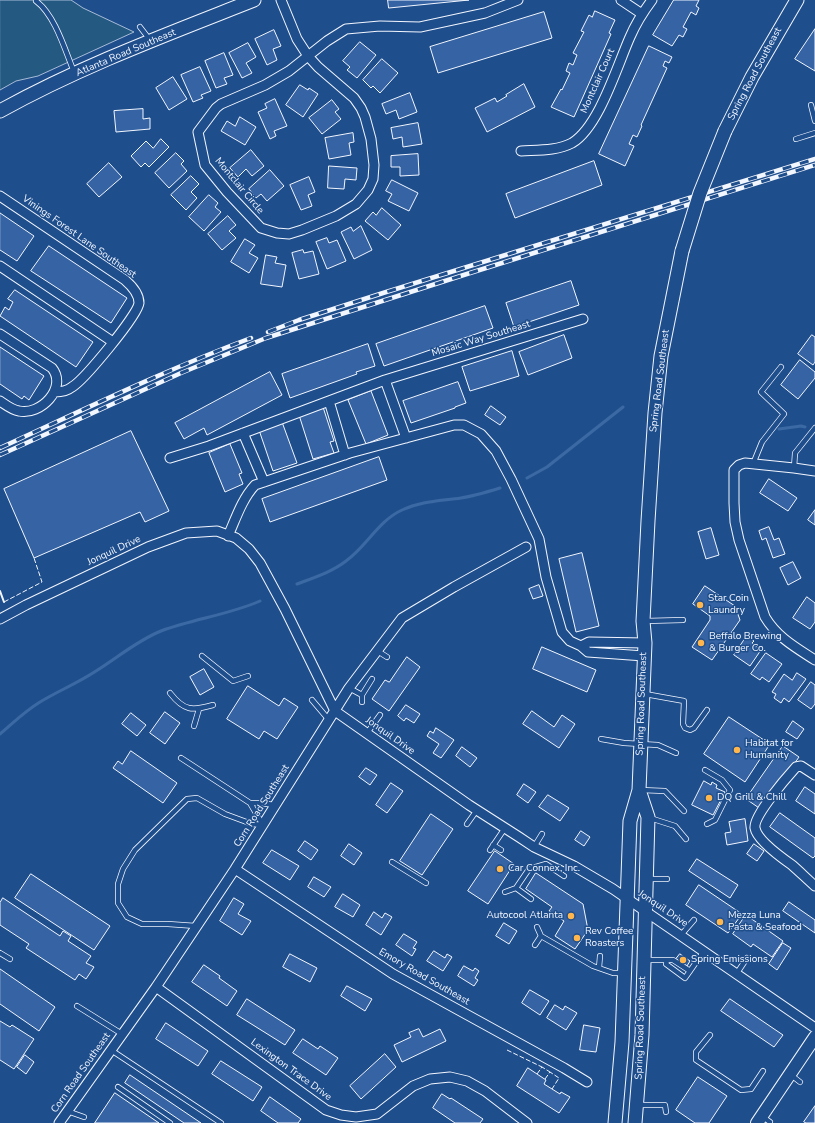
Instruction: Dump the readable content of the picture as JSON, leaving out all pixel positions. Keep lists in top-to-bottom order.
{
  "streets": {
    "main road": ["Atlanta Road Southeast", "Spring Road Southeast"],
    "street": [
      "Montclair Court",
      "Montclair Circle",
      "Vinings Forest Lane Southeast",
      "Mosaic Way Southeast",
      "Jonquil Drive",
      "Corn Road Southeast",
      "Emory Road Southeast",
      "Lexington Trace Drive"
    ]
  },
  "crossings": [
    ["Spring Road Southeast", "Jonquil Drive"],
    ["Jonquil Drive", "Corn Road Southeast"],
    ["Corn Road Southeast", "Emory Road Southeast"],
    ["Corn Road Southeast", "Lexington Trace Drive"]
  ],
  "places": [
    "Star Coin Laundry",
    "Beffalo Brewing & Burger Co.",
    "Habitat for Humanity",
    "DQ Grill & Chill",
    "Car Connex, Inc.",
    "Autocool Atlanta",
    "Mezza Luna Pasta & Seafood",
    "Rev Coffee Roasters",
    "Spring Emissions"
  ]
}
